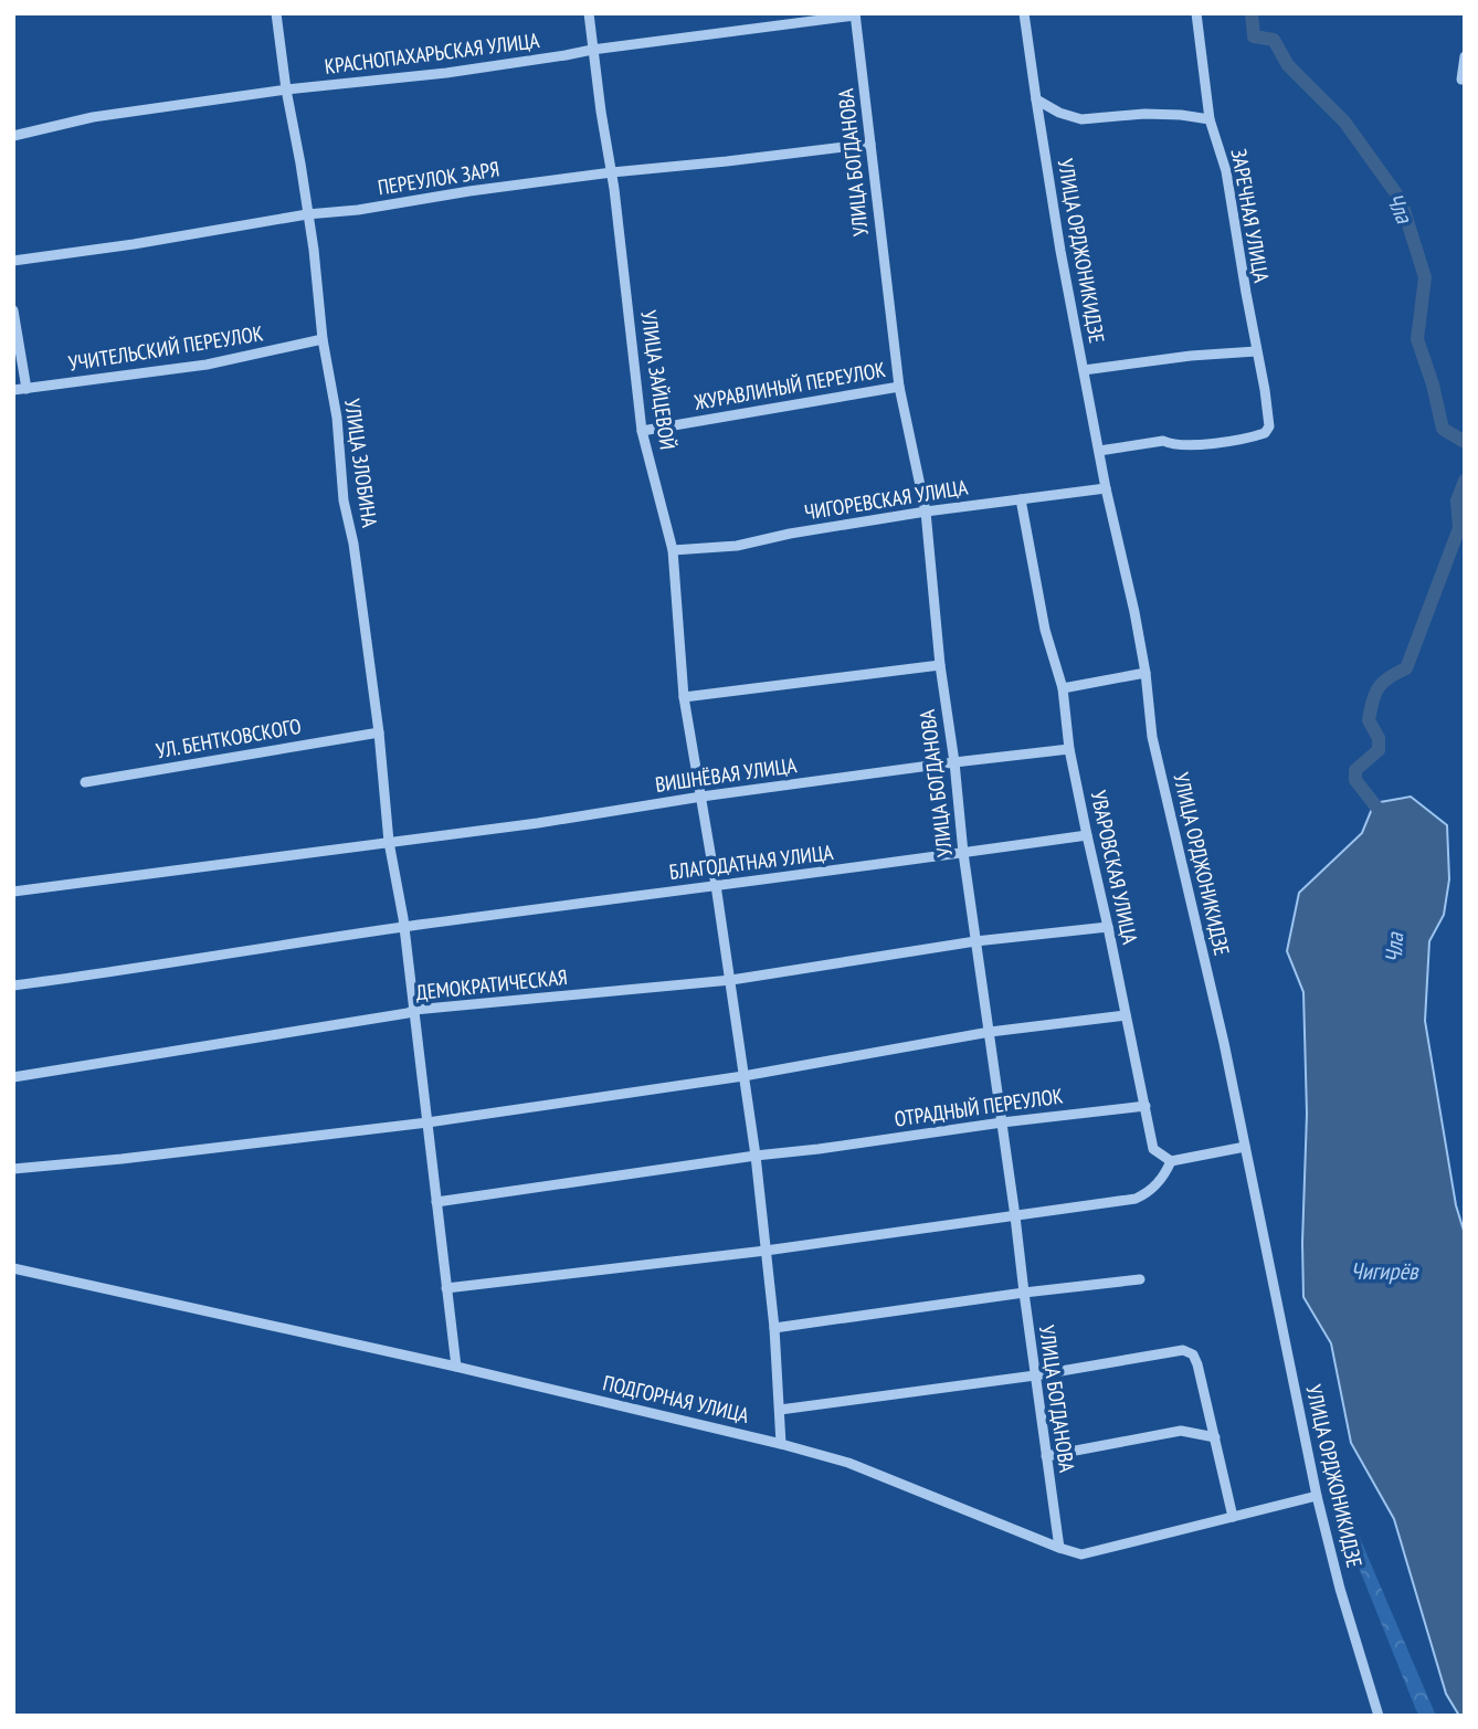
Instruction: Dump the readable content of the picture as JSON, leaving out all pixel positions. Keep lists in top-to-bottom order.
{
  "streets": {
    "street": [
      "КРАСНОПАХАРЬСКАЯ УЛИЦА",
      "УЛИЦА БОГДАНОВА",
      "ПЕРЕУЛОК ЗАРЯ",
      "ЗАРЕЧНАЯ УЛИЦА",
      "УЛИЦА ОРДЖОНИКИДЗЕ",
      "УЧИТЕЛЬСКИЙ ПЕРЕУЛОК",
      "УЛИЦА ЗАЙЦЕВОЙ",
      "ЖУРАВЛИНЫЙ ПЕРЕУЛОК",
      "УЛИЦА ЗЛОБИНА",
      "ЧИГОРЕВСКАЯ УЛИЦА",
      "УЛ. БЕНТКОВСКОГО",
      "ВИШНЁВАЯ УЛИЦА",
      "БЛАГОДАТНАЯ УЛИЦА",
      "УВАРОВСКАЯ УЛИЦА",
      "ДЕМОКРАТИЧЕСКАЯ",
      "ОТРАДНЫЙ ПЕРЕУЛОК",
      "ПОДГОРНАЯ УЛИЦА"
    ]
  },
  "crossings": [
    ["КРАСНОПАХАРЬСКАЯ УЛИЦА", "УЛИЦА БОГДАНОВА"],
    ["КРАСНОПАХАРЬСКАЯ УЛИЦА", "УЛИЦА ЗАЙЦЕВОЙ"],
    ["КРАСНОПАХАРЬСКАЯ УЛИЦА", "УЛИЦА ЗЛОБИНА"],
    ["УЛИЦА БОГДАНОВА", "ПЕРЕУЛОК ЗАРЯ"],
    ["УЛИЦА БОГДАНОВА", "ЖУРАВЛИНЫЙ ПЕРЕУЛОК"],
    ["УЛИЦА БОГДАНОВА", "ЧИГОРЕВСКАЯ УЛИЦА"],
    ["УЛИЦА БОГДАНОВА", "ВИШНЁВАЯ УЛИЦА"],
    ["УЛИЦА БОГДАНОВА", "БЛАГОДАТНАЯ УЛИЦА"],
    ["УЛИЦА БОГДАНОВА", "ДЕМОКРАТИЧЕСКАЯ"],
    ["УЛИЦА БОГДАНОВА", "ОТРАДНЫЙ ПЕРЕУЛОК"],
    ["УЛИЦА БОГДАНОВА", "ПОДГОРНАЯ УЛИЦА"],
    ["ПЕРЕУЛОК ЗАРЯ", "УЛИЦА ЗАЙЦЕВОЙ"],
    ["ПЕРЕУЛОК ЗАРЯ", "УЛИЦА ЗЛОБИНА"],
    ["ЗАРЕЧНАЯ УЛИЦА", "УЛИЦА ОРДЖОНИКИДЗЕ"],
    ["УЛИЦА ОРДЖОНИКИДЗЕ", "ЧИГОРЕВСКАЯ УЛИЦА"],
    ["УЛИЦА ОРДЖОНИКИДЗЕ", "ПОДГОРНАЯ УЛИЦА"],
    ["УЧИТЕЛЬСКИЙ ПЕРЕУЛОК", "УЛИЦА ЗЛОБИНА"],
    ["УЛИЦА ЗАЙЦЕВОЙ", "ЖУРАВЛИНЫЙ ПЕРЕУЛОК"],
    ["УЛИЦА ЗАЙЦЕВОЙ", "ЧИГОРЕВСКАЯ УЛИЦА"],
    ["УЛИЦА ЗАЙЦЕВОЙ", "ВИШНЁВАЯ УЛИЦА"],
    ["УЛИЦА ЗАЙЦЕВОЙ", "БЛАГОДАТНАЯ УЛИЦА"],
    ["УЛИЦА ЗАЙЦЕВОЙ", "ДЕМОКРАТИЧЕСКАЯ"],
    ["УЛИЦА ЗАЙЦЕВОЙ", "ОТРАДНЫЙ ПЕРЕУЛОК"],
    ["УЛИЦА ЗАЙЦЕВОЙ", "ПОДГОРНАЯ УЛИЦА"],
    ["УЛИЦА ЗЛОБИНА", "УЛ. БЕНТКОВСКОГО"],
    ["УЛИЦА ЗЛОБИНА", "ВИШНЁВАЯ УЛИЦА"],
    ["УЛИЦА ЗЛОБИНА", "БЛАГОДАТНАЯ УЛИЦА"],
    ["УЛИЦА ЗЛОБИНА", "ДЕМОКРАТИЧЕСКАЯ"],
    ["УЛИЦА ЗЛОБИНА", "ОТРАДНЫЙ ПЕРЕУЛОК"],
    ["УЛИЦА ЗЛОБИНА", "ПОДГОРНАЯ УЛИЦА"],
    ["ЧИГОРЕВСКАЯ УЛИЦА", "УВАРОВСКАЯ УЛИЦА"],
    ["ВИШНЁВАЯ УЛИЦА", "УВАРОВСКАЯ УЛИЦА"],
    ["БЛАГОДАТНАЯ УЛИЦА", "УВАРОВСКАЯ УЛИЦА"],
    ["УВАРОВСКАЯ УЛИЦА", "ДЕМОКРАТИЧЕСКАЯ"],
    ["УВАРОВСКАЯ УЛИЦА", "ОТРАДНЫЙ ПЕРЕУЛОК"]
  ],
  "water": ["Чла", "Чигирёв"]
}
